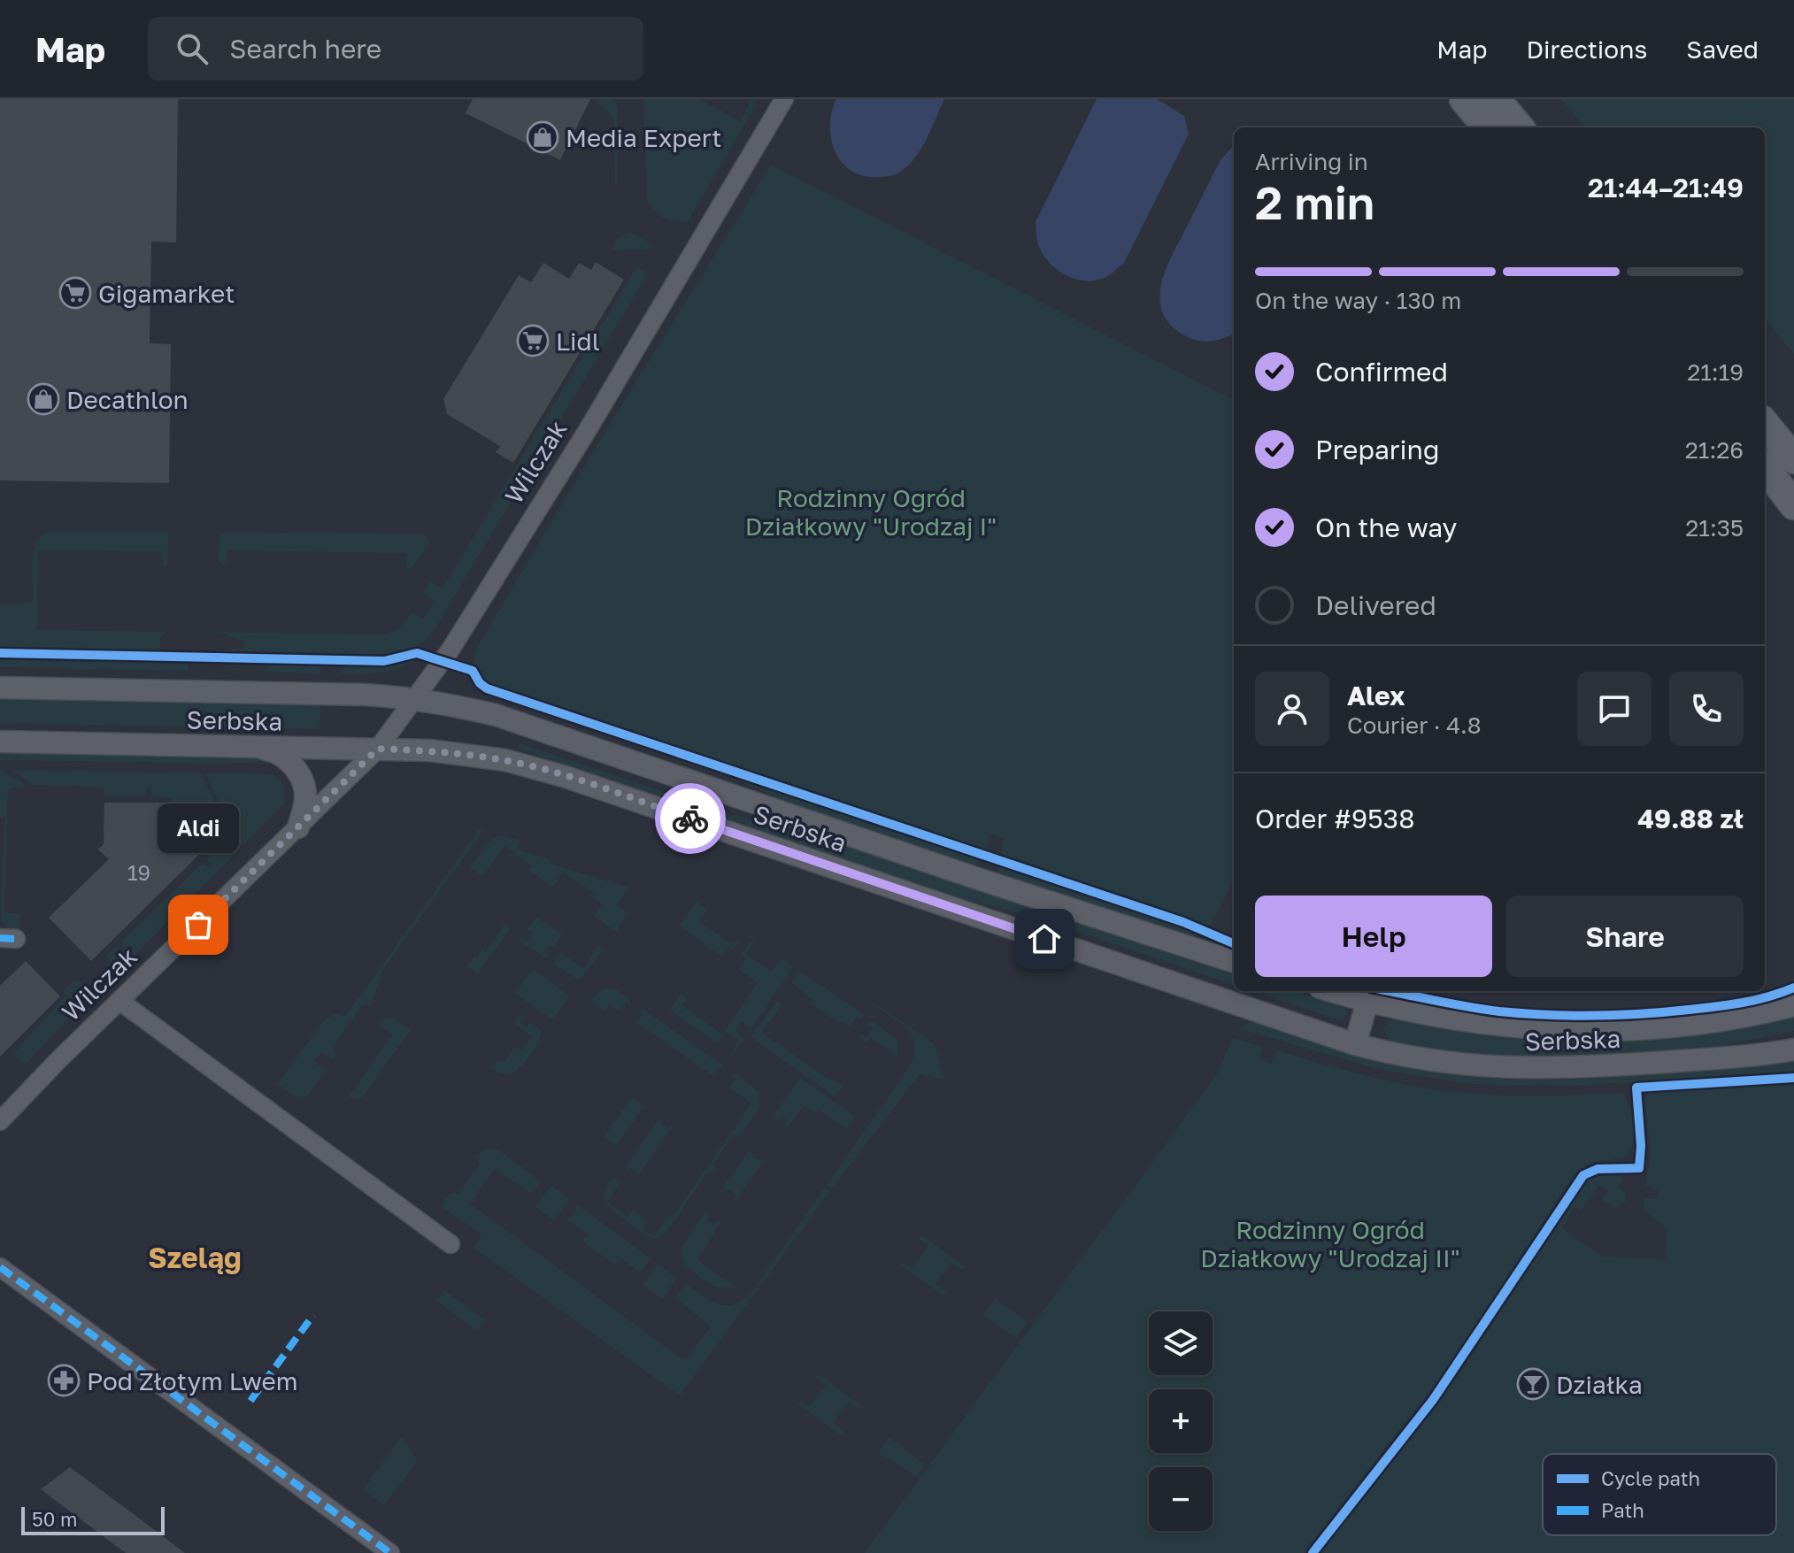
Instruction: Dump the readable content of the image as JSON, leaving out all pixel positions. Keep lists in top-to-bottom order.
{
  "streets": {
    "street": ["Wilczak", "Serbska"]
  },
  "crossings": [
    ["Wilczak", "Serbska"]
  ],
  "districts": ["Szeląg"],
  "parks": ["Rodzinny Ogród Działkowy \"Urodzaj I\"", "Rodzinny Ogród Działkowy \"Urodzaj II\""],
  "places": {
    "shop": ["Media Expert", "Decathlon"],
    "supermarket": ["Gigamarket", "Lidl"],
    "other": ["Aldi"],
    "pharmacy": ["Pod Złotym Lwem"],
    "bar": ["Działka"]
  },
  "house_numbers": ["19"],
  "legend": ["Cycle path", "Path"],
  "scale_bar": "50 m",
  "page": {
    "header": "Map",
    "search": "Search here",
    "nav": ["Map", "Directions", "Saved"],
    "heading": ["2 min", "Arriving in", "21:44–21:49"],
    "panel": [
      "Alex",
      "Courier · 4.8",
      "Order #9538",
      "49.88 zł"
    ],
    "bar": "On the way · 130 m",
    "list": [
      ["Confirmed", "21:19"],
      ["Preparing", "21:26"],
      ["On the way", "21:35"],
      "Delivered"
    ],
    "bubble": "Aldi",
    "buttons": ["Help", "Share"],
    "map_buttons": ["+", "−"],
    "scale": "50 m"
  }
}
